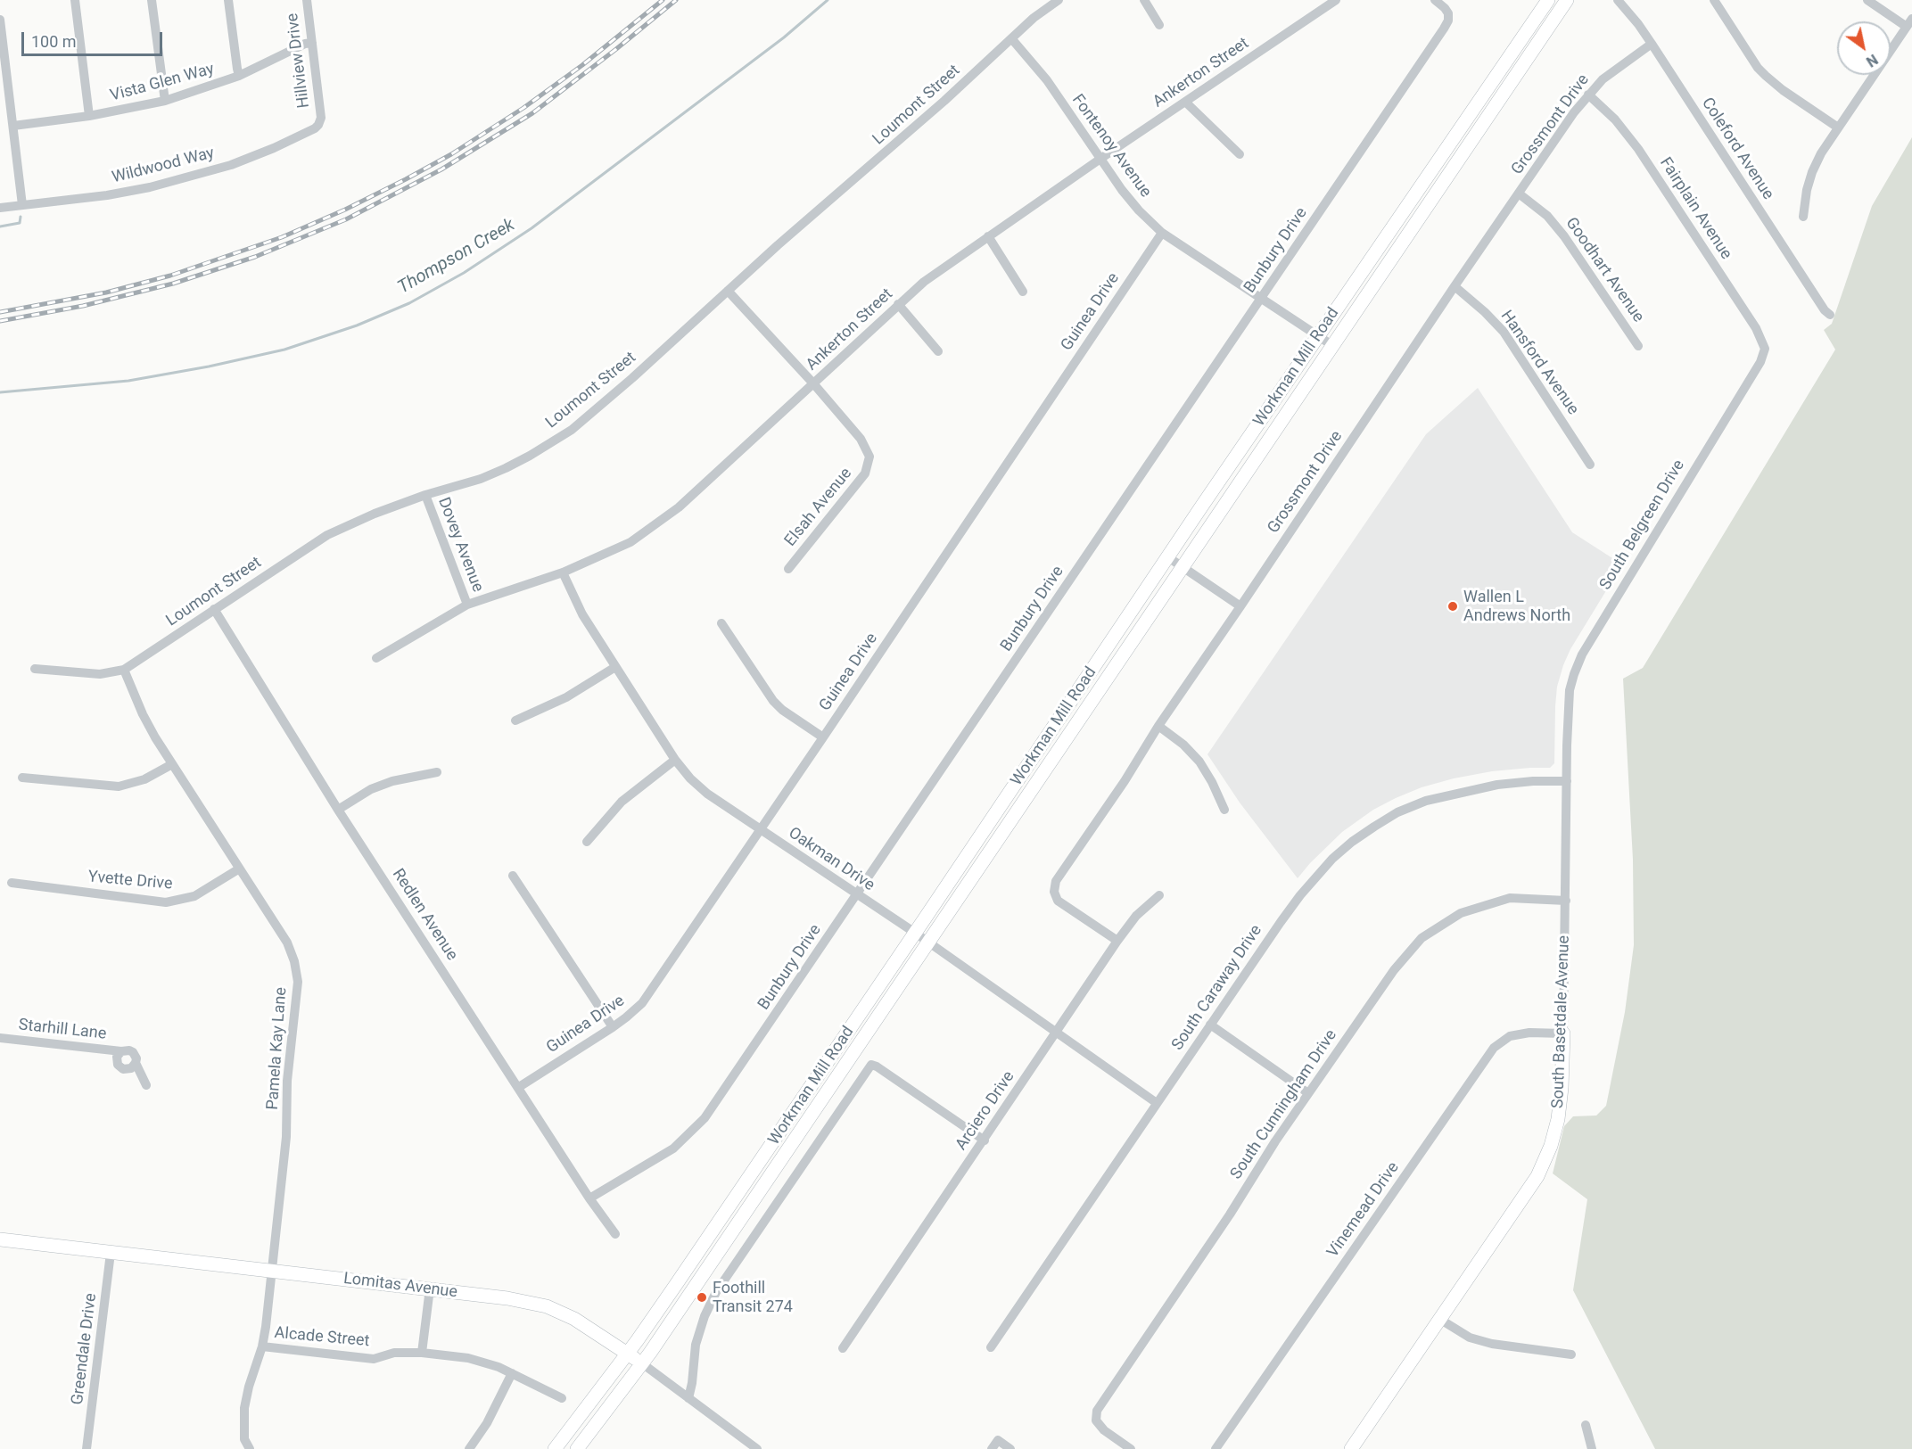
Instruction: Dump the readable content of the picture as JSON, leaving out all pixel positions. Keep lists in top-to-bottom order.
{
  "streets": {
    "main road": ["Workman Mill Road", "South Basetdale Avenue", "Lomitas Avenue"],
    "street": [
      "Hillview Drive",
      "Ankerton Street",
      "Vista Glen Way",
      "Loumont Street",
      "Grossmont Drive",
      "Fontenoy Avenue",
      "Coleford Avenue",
      "Wildwood Way",
      "Fairplain Avenue",
      "Bunbury Drive",
      "Goodhart Avenue",
      "Guinea Drive",
      "Hansford Avenue",
      "Elsah Avenue",
      "South Belgreen Drive",
      "Dovey Avenue",
      "Oakman Drive",
      "Yvette Drive",
      "Redlen Avenue",
      "South Caraway Drive",
      "Starhill Lane",
      "Pamela Kay Lane",
      "South Cunningham Drive",
      "Arciero Drive",
      "Vinemead Drive",
      "Alcade Street",
      "Greendale Drive"
    ]
  },
  "crossings": [
    ["Hillview Drive", "Vista Glen Way"],
    ["Hillview Drive", "Wildwood Way"],
    ["Ankerton Street", "Fontenoy Avenue"],
    ["Ankerton Street", "Elsah Avenue"],
    ["Ankerton Street", "Dovey Avenue"],
    ["Ankerton Street", "Oakman Drive"],
    ["Loumont Street", "Fontenoy Avenue"],
    ["Loumont Street", "Elsah Avenue"],
    ["Loumont Street", "Dovey Avenue"],
    ["Loumont Street", "Redlen Avenue"],
    ["Loumont Street", "Pamela Kay Lane"],
    ["Grossmont Drive", "Coleford Avenue"],
    ["Grossmont Drive", "Fairplain Avenue"],
    ["Grossmont Drive", "Goodhart Avenue"],
    ["Grossmont Drive", "Hansford Avenue"],
    ["Grossmont Drive", "Arciero Drive"],
    ["Fontenoy Avenue", "Bunbury Drive"],
    ["Fontenoy Avenue", "Guinea Drive"],
    ["Fontenoy Avenue", "Workman Mill Road"],
    ["Fairplain Avenue", "South Belgreen Drive"],
    ["Bunbury Drive", "Oakman Drive"],
    ["Bunbury Drive", "Redlen Avenue"],
    ["Guinea Drive", "Oakman Drive"],
    ["Guinea Drive", "Redlen Avenue"],
    ["Workman Mill Road", "Oakman Drive"],
    ["Workman Mill Road", "Lomitas Avenue"],
    ["South Belgreen Drive", "South Basetdale Avenue"],
    ["Oakman Drive", "South Caraway Drive"],
    ["Oakman Drive", "Arciero Drive"],
    ["Yvette Drive", "Pamela Kay Lane"],
    ["South Caraway Drive", "South Basetdale Avenue"],
    ["South Basetdale Avenue", "South Cunningham Drive"],
    ["South Basetdale Avenue", "Vinemead Drive"],
    ["Pamela Kay Lane", "Lomitas Avenue"],
    ["Pamela Kay Lane", "Alcade Street"],
    ["Lomitas Avenue", "Greendale Drive"]
  ],
  "water": ["Thompson Creek"],
  "places": ["Wallen L Andrews North", "Foothill Transit 274"],
  "scale_bar": "100 m",
  "north": "bottom right"
}
